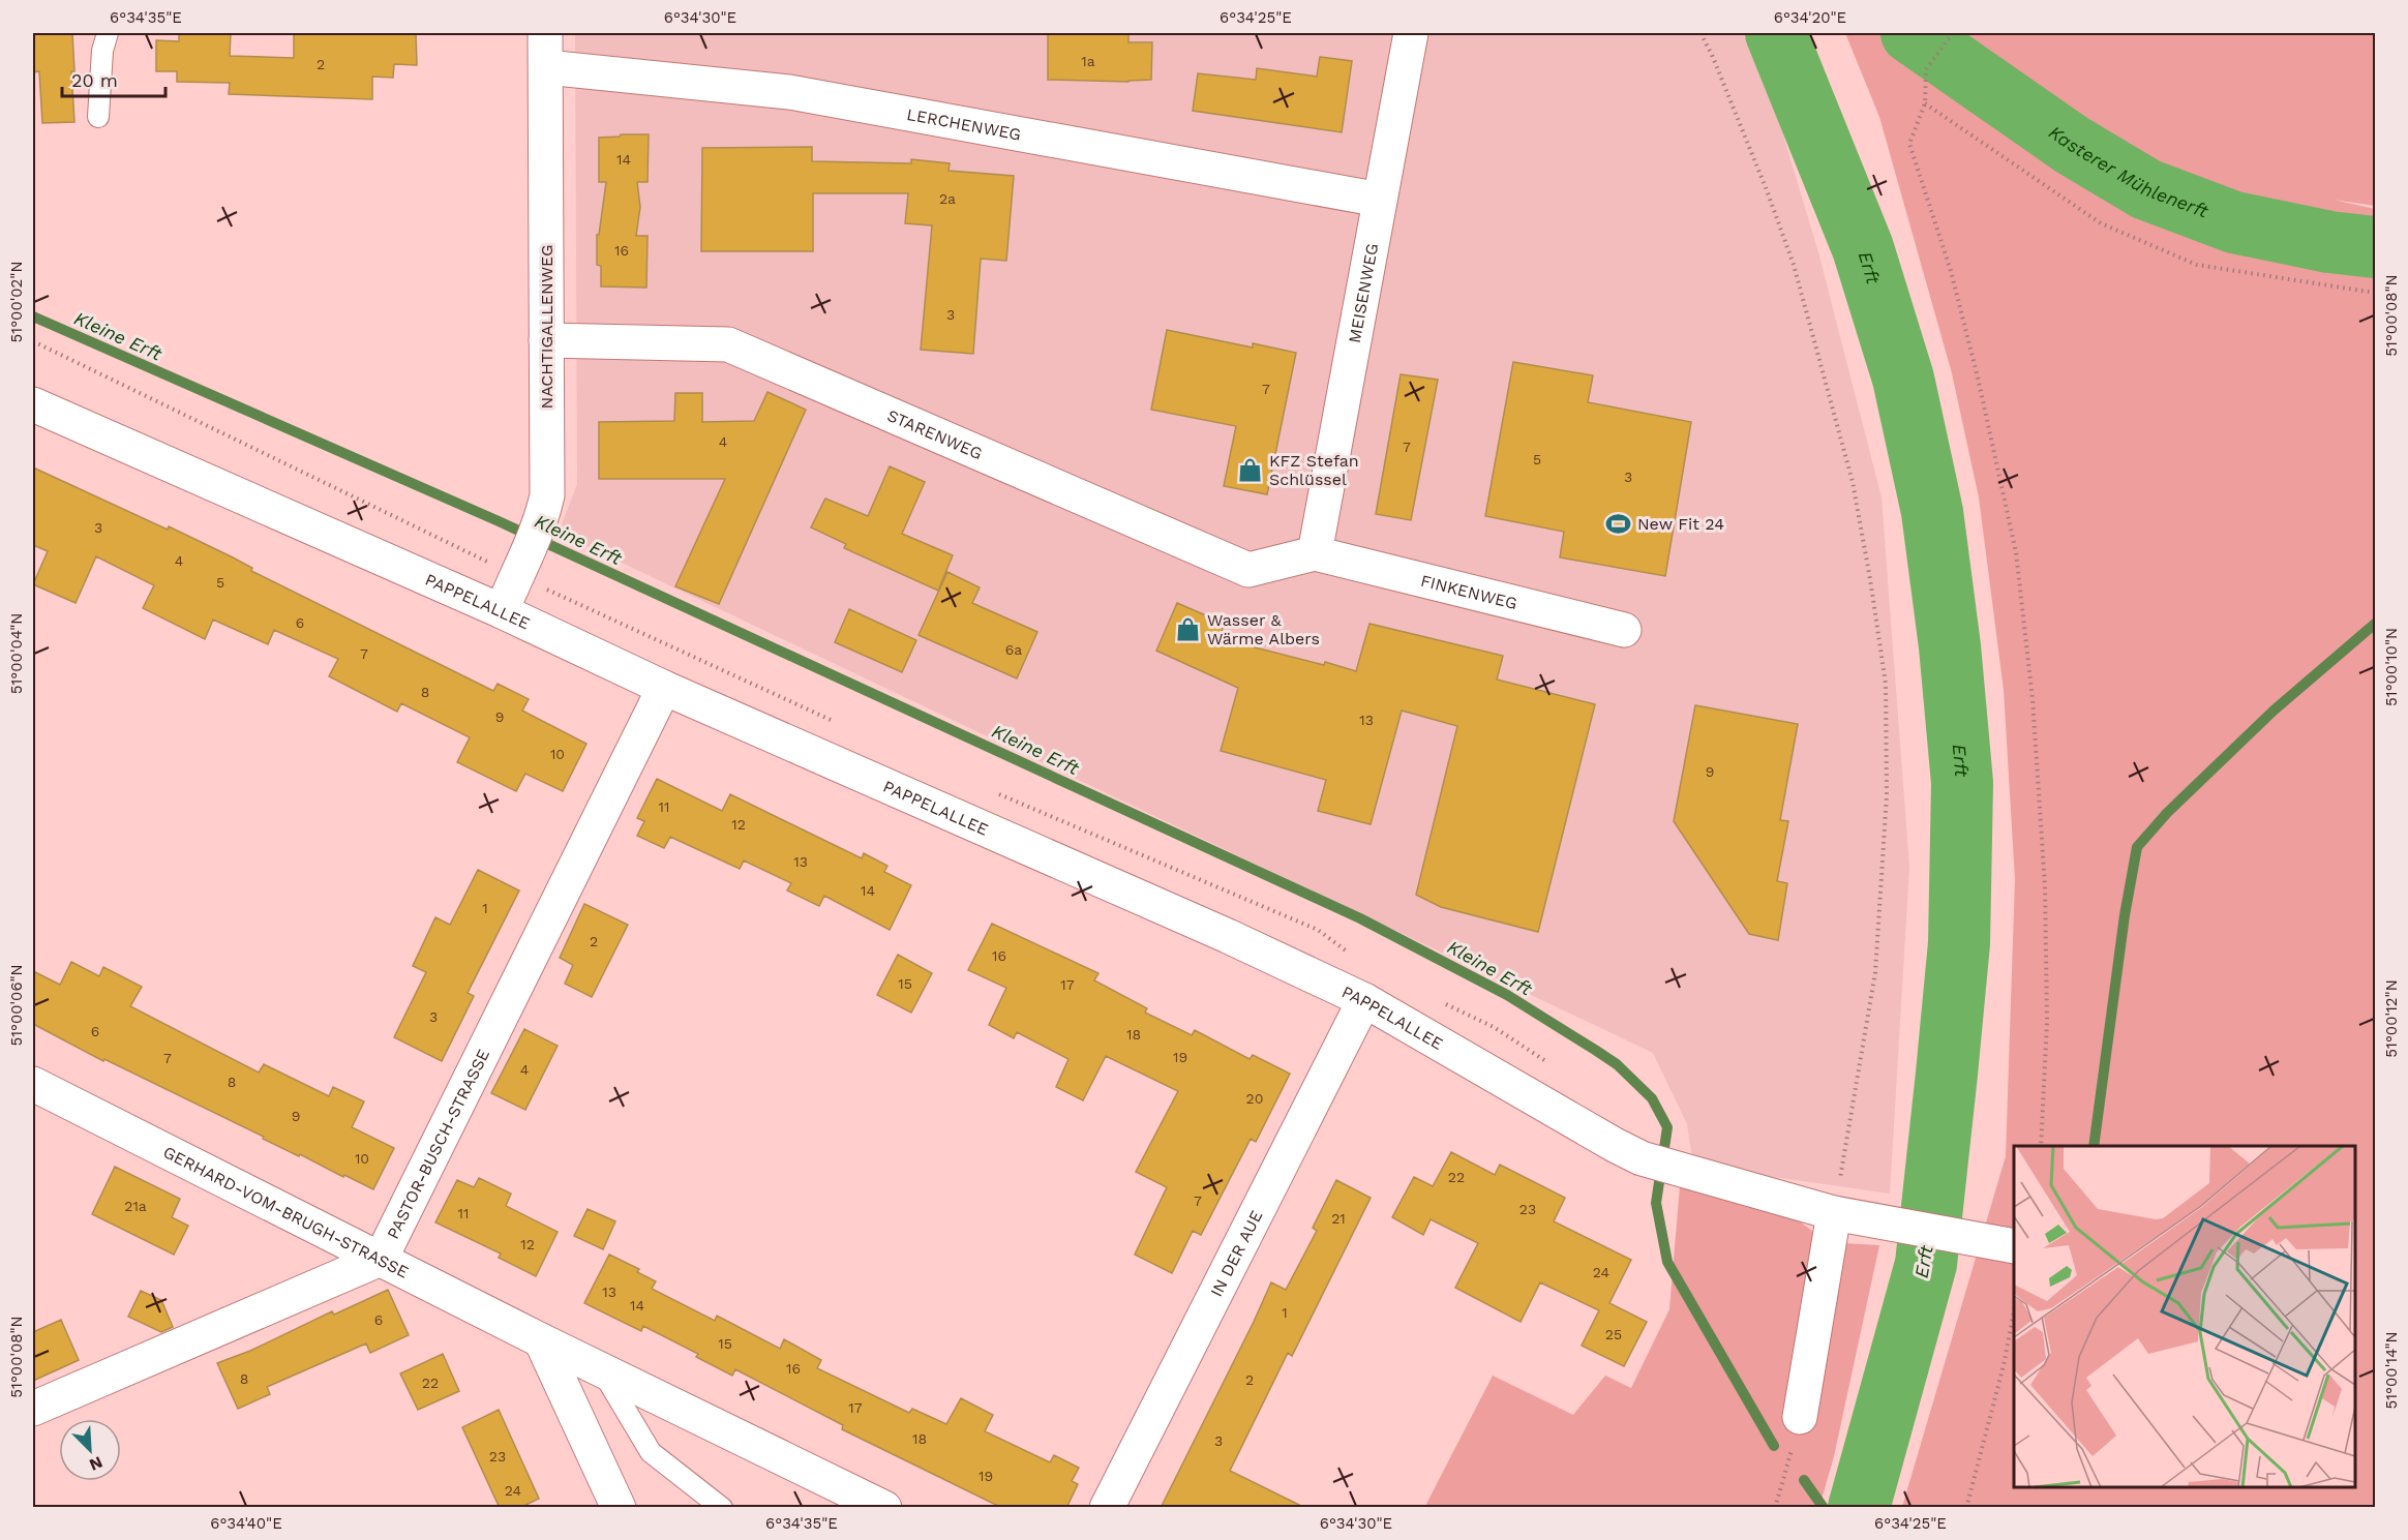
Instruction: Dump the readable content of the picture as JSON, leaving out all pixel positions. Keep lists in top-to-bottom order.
{
  "streets": {
    "street": [
      "LERCHENWEG",
      "MEISENWEG",
      "NACHTIGALLENWEG",
      "STARENWEG",
      "FINKENWEG",
      "PAPPELALLEE",
      "PASTOR-BUSCH-STRASSE",
      "GERHARD-VOM-BRUGH-STRASSE",
      "IN DER AUE"
    ]
  },
  "crossings": [
    ["LERCHENWEG", "MEISENWEG"],
    ["LERCHENWEG", "NACHTIGALLENWEG"],
    ["MEISENWEG", "STARENWEG"],
    ["MEISENWEG", "FINKENWEG"],
    ["NACHTIGALLENWEG", "STARENWEG"],
    ["NACHTIGALLENWEG", "PAPPELALLEE"],
    ["STARENWEG", "FINKENWEG"],
    ["PAPPELALLEE", "PASTOR-BUSCH-STRASSE"],
    ["PAPPELALLEE", "IN DER AUE"],
    ["PASTOR-BUSCH-STRASSE", "GERHARD-VOM-BRUGH-STRASSE"]
  ],
  "water": ["Kasterer Mühlenerft", "Erft", "Kleine Erft"],
  "places": {
    "shop": ["KFZ Stefan Schlüssel", "Wasser & Wärme Albers"],
    "sports": ["New Fit 24"]
  },
  "house_numbers": [
    "1a",
    "2",
    "14",
    "2a",
    "16",
    "3",
    "7",
    "4",
    "7",
    "5",
    "3",
    "3",
    "4",
    "5",
    "6",
    "6a",
    "7",
    "8",
    "9",
    "13",
    "10",
    "9",
    "11",
    "12",
    "13",
    "14",
    "1",
    "2",
    "16",
    "15",
    "17",
    "3",
    "6",
    "18",
    "19",
    "7",
    "4",
    "8",
    "20",
    "9",
    "10",
    "22",
    "7",
    "21a",
    "23",
    "11",
    "21",
    "12",
    "24",
    "13",
    "14",
    "1",
    "6",
    "25",
    "15",
    "16",
    "8",
    "2",
    "22",
    "17",
    "18",
    "3",
    "23",
    "19",
    "24"
  ],
  "scale_bar": "20 m",
  "north": "bottom right",
  "coordinates": [
    "6°34'35\"E",
    "6°34'30\"E",
    "6°34'25\"E",
    "6°34'20\"E",
    "51°00'02\"N",
    "51°00'08\"N",
    "51°00'04\"N",
    "51°00'10\"N",
    "51°00'06\"N",
    "51°00'12\"N",
    "51°00'14\"N",
    "6°34'40\"E"
  ]
}
